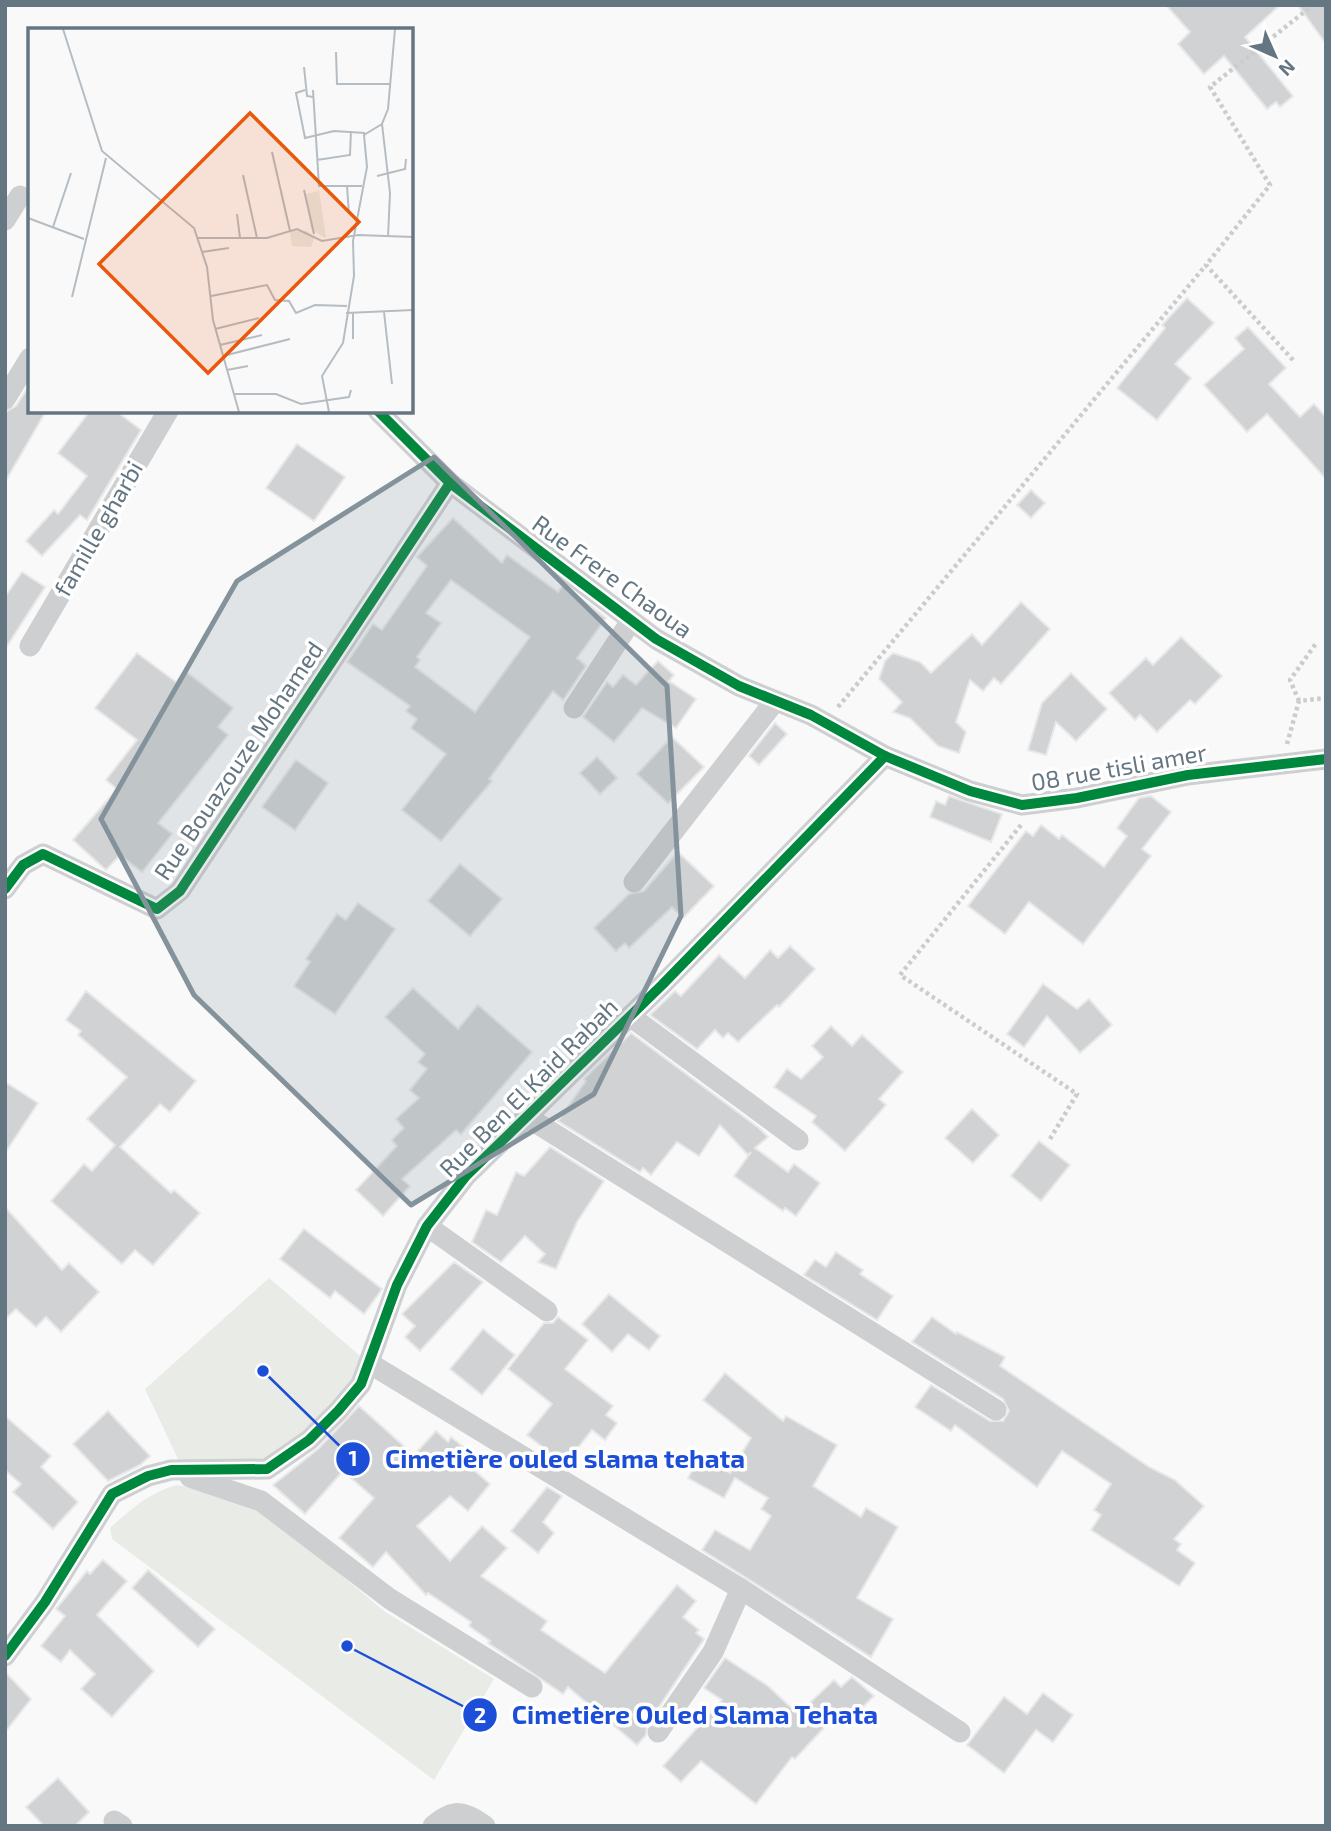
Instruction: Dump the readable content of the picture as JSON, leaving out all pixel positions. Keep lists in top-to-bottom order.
{
  "streets": {
    "street": [
      "famille gharbi",
      "Rue Frere Chaoua",
      "Rue Bouazouze Mohamed",
      "08 rue tisli amer",
      "Rue Ben El Kaid Rabah"
    ]
  },
  "crossings": [
    ["Rue Frere Chaoua", "Rue Bouazouze Mohamed"],
    ["Rue Frere Chaoua", "08 rue tisli amer"],
    ["Rue Frere Chaoua", "Rue Ben El Kaid Rabah"],
    ["08 rue tisli amer", "Rue Ben El Kaid Rabah"]
  ],
  "places": ["Cimetière ouled slama tehata", "Cimetière Ouled Slama Tehata"],
  "north": "bottom right"
}
